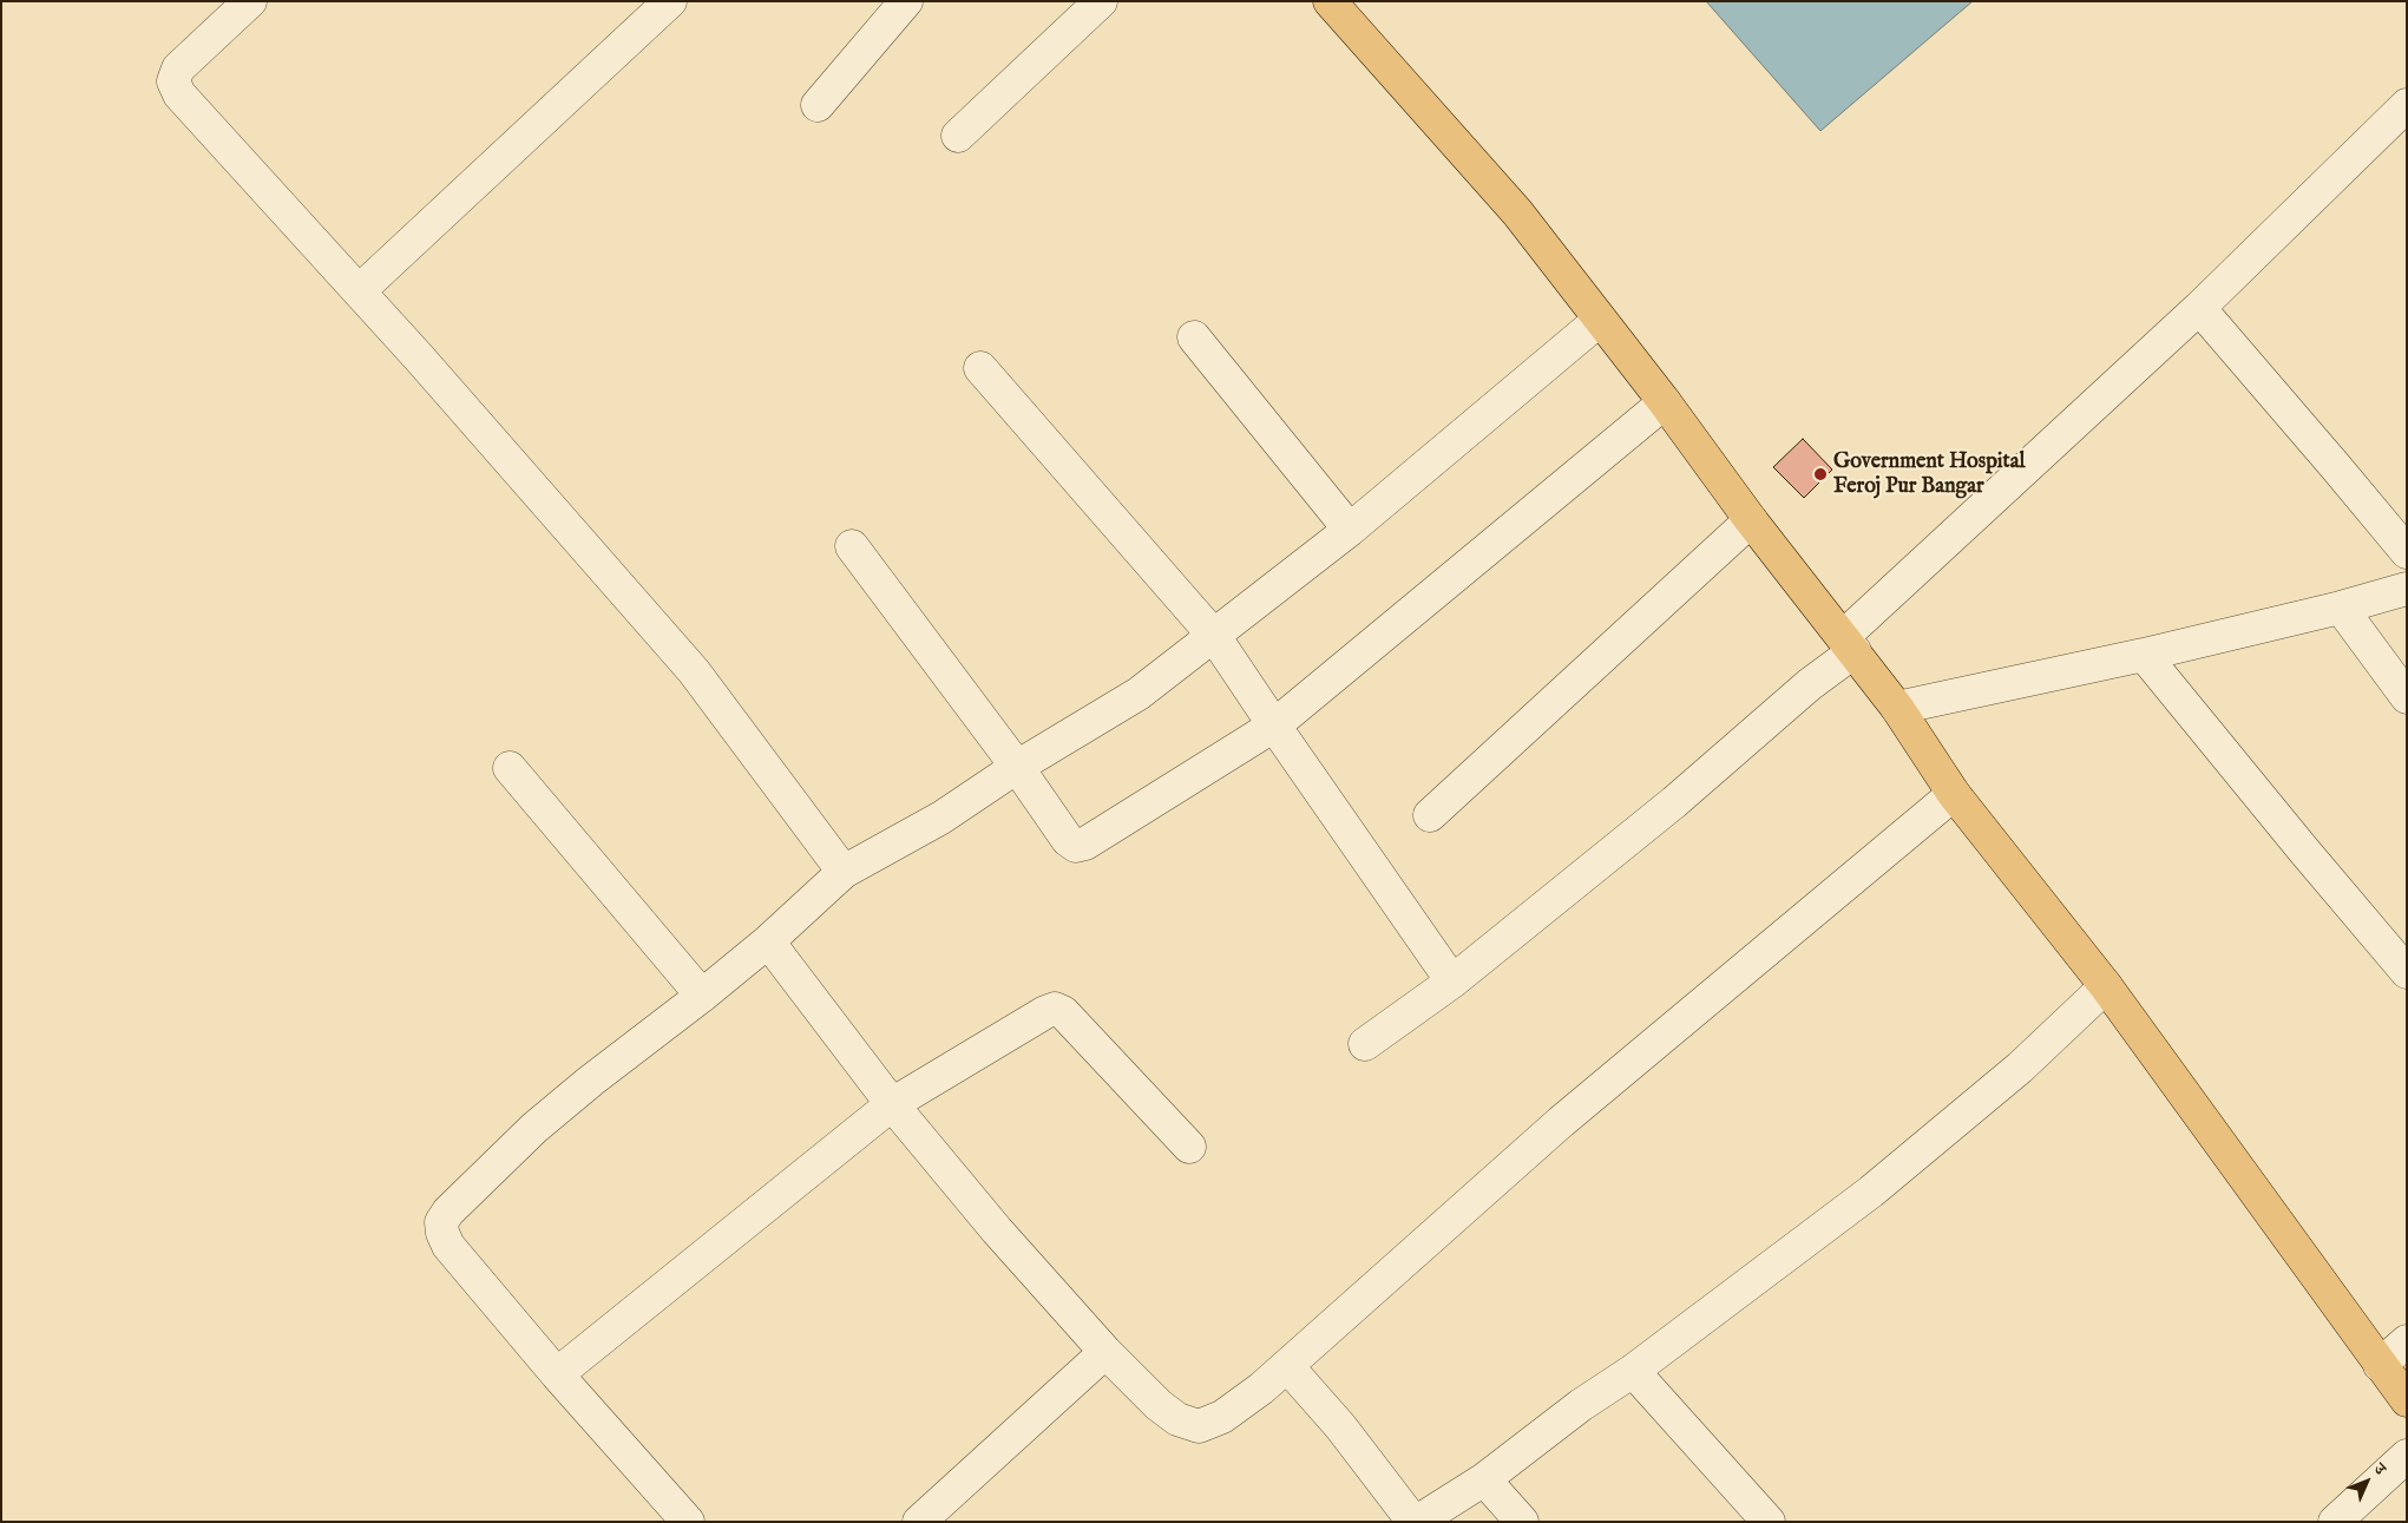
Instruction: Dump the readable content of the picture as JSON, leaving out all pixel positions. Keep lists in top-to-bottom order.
{
  "places": ["Government Hospital Feroj Pur Bangar"],
  "north": "top right"
}
